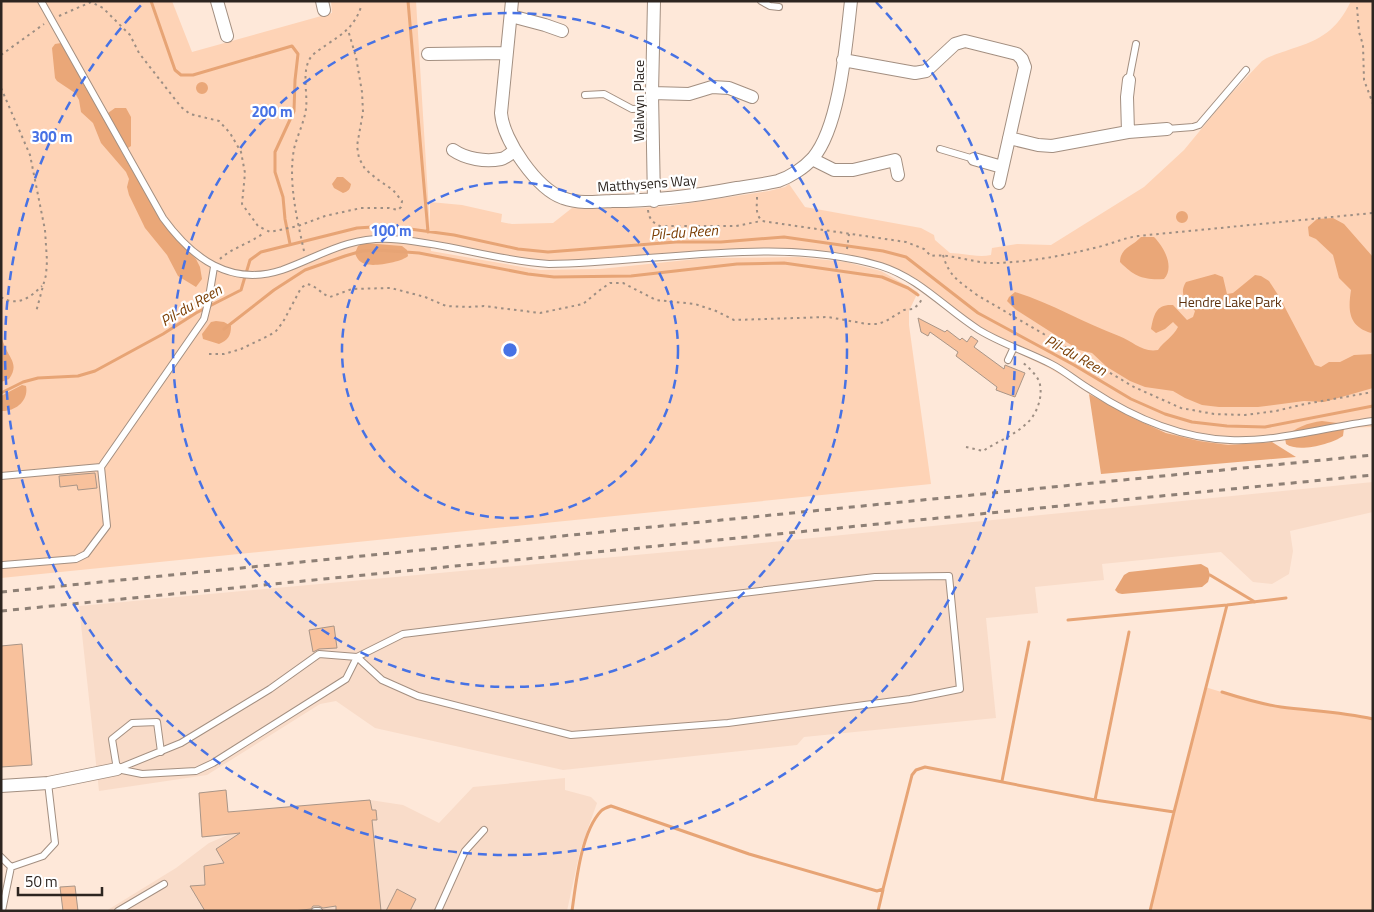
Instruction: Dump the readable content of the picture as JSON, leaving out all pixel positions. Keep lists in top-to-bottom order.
{
  "streets": {
    "street": ["Walwyn Place", "Matthysens Way"]
  },
  "crossings": [
    ["Walwyn Place", "Matthysens Way"]
  ],
  "water": ["Pil-du Reen"],
  "parks": ["Hendre Lake Park"],
  "scale_bar": "50 m",
  "rings": ["200 m", "300 m", "100 m"]
}
